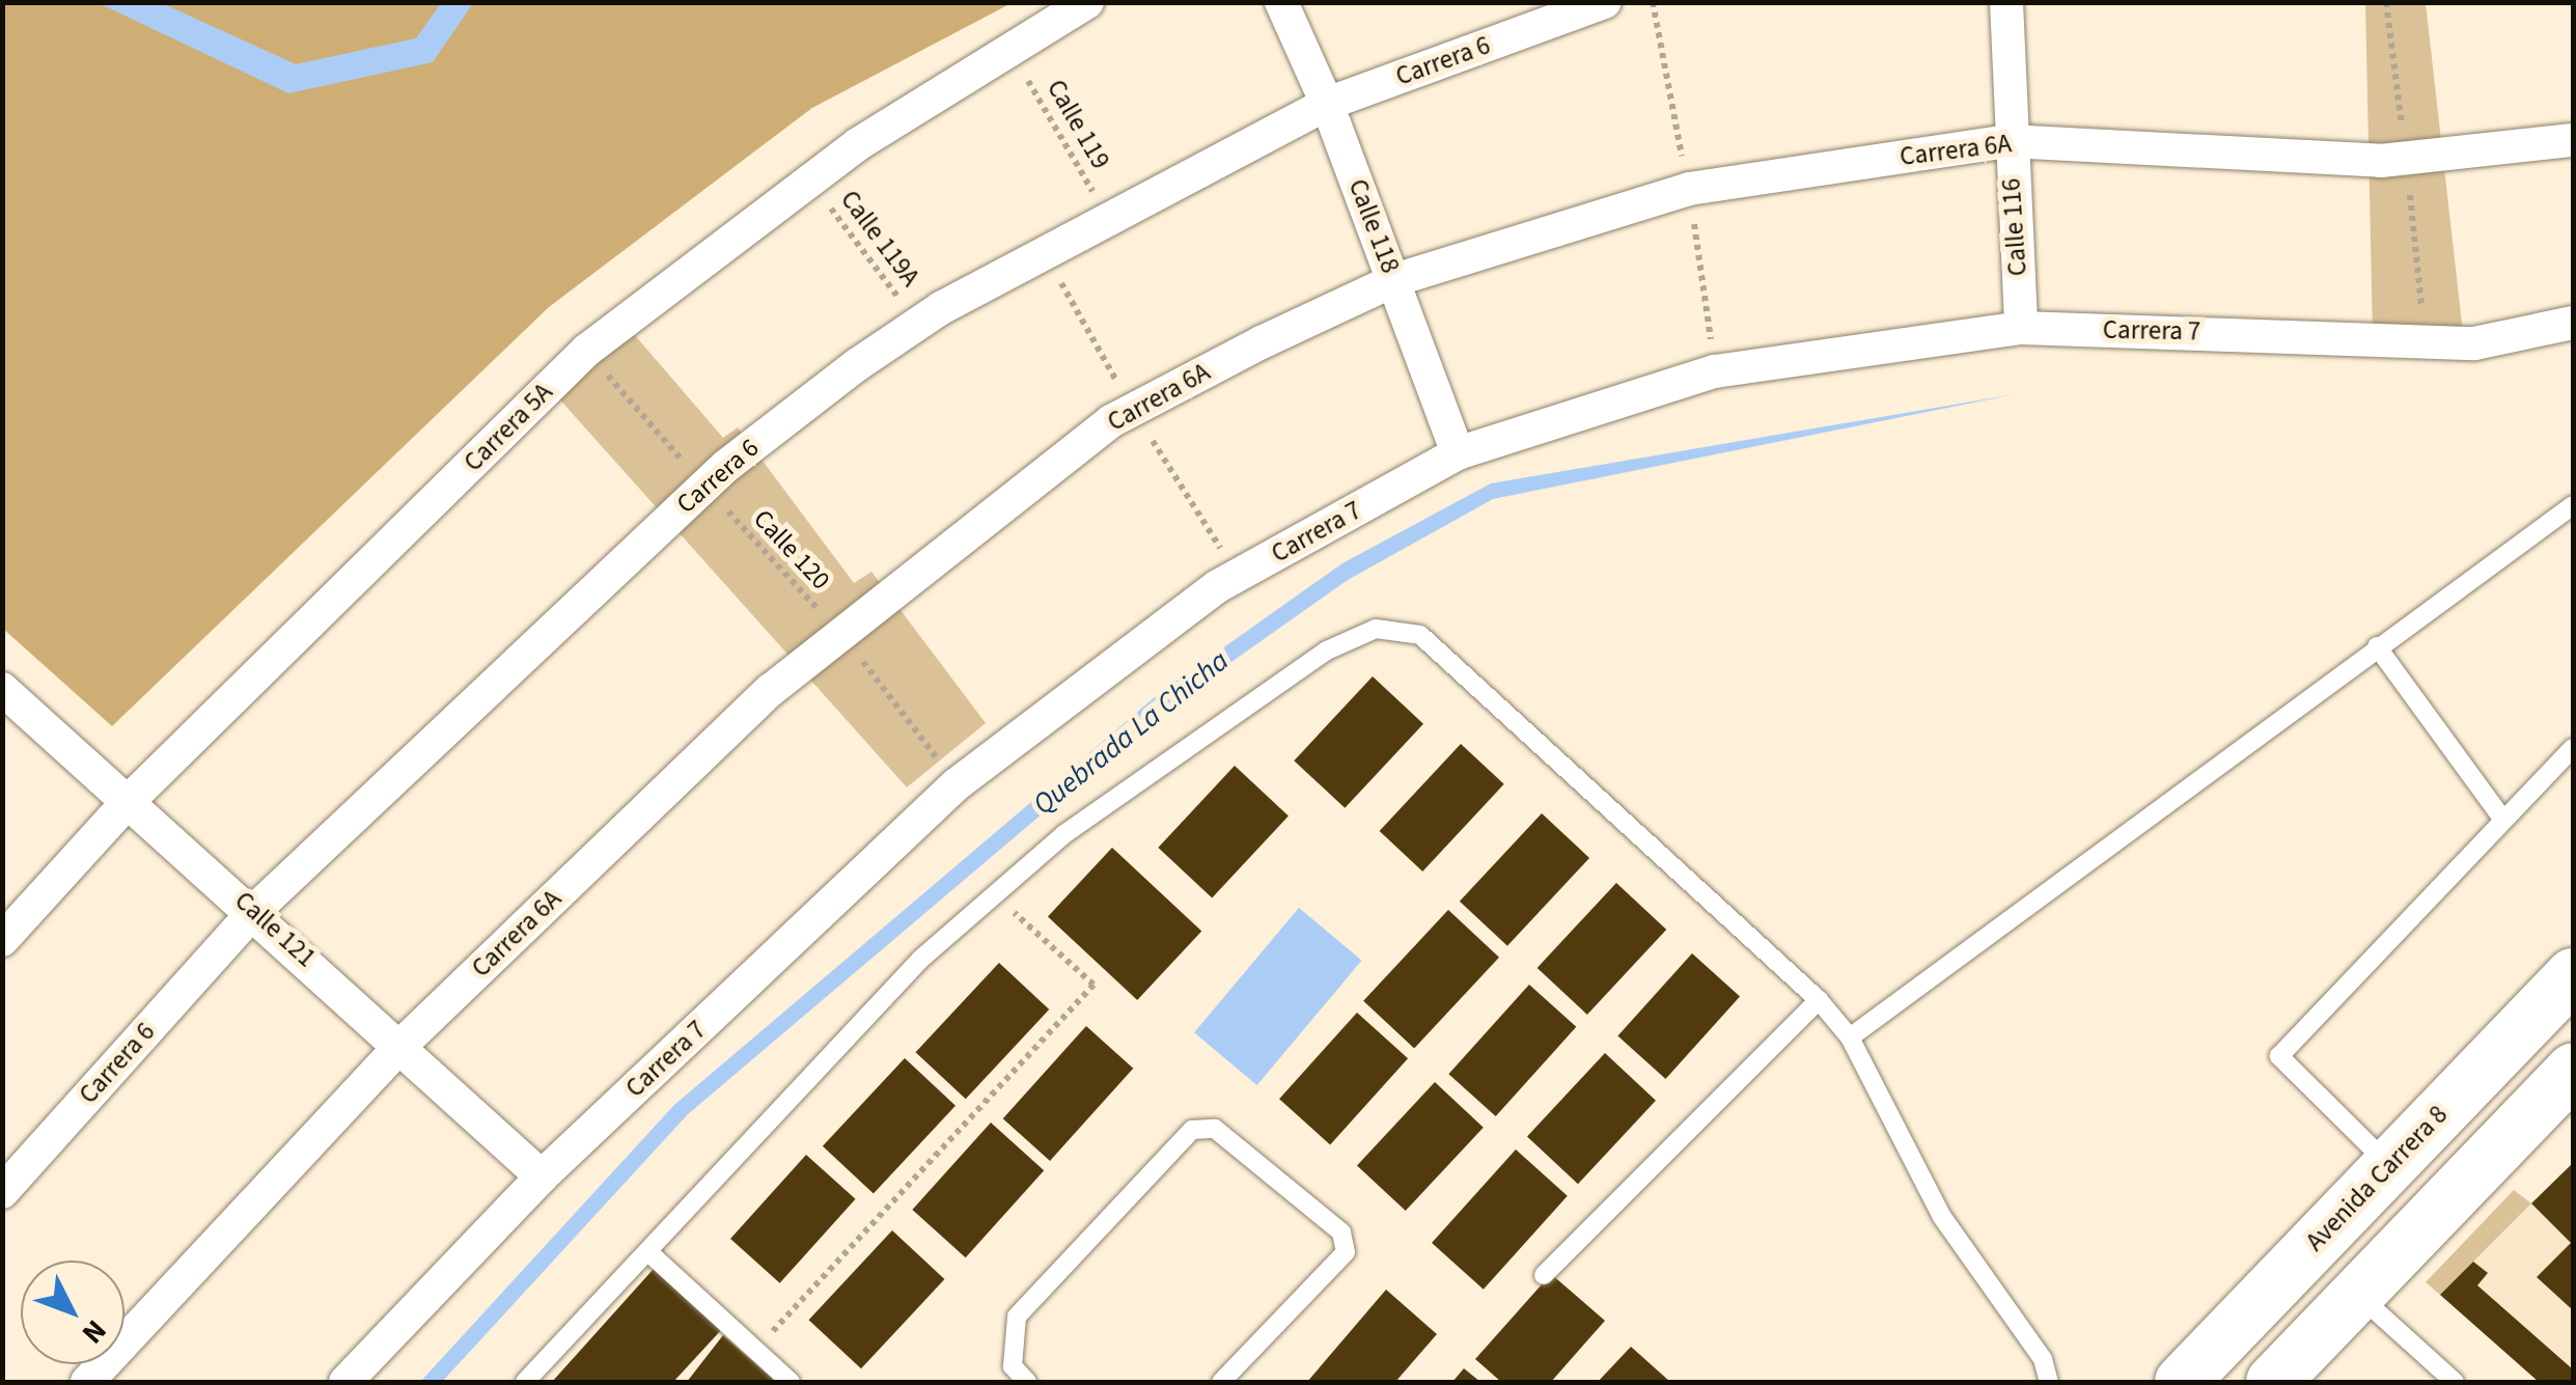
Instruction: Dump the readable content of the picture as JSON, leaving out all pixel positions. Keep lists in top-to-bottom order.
{
  "streets": {
    "main road": ["Avenida Carrera 8"],
    "street": [
      "Carrera 6",
      "Carrera 6A",
      "Calle 118",
      "Calle 116",
      "Carrera 7",
      "Carrera 5A",
      "Calle 121"
    ],
    "path": ["Calle 119", "Calle 119A", "Calle 120"]
  },
  "crossings": [
    ["Carrera 6", "Calle 119"],
    ["Carrera 6", "Calle 118"],
    ["Carrera 6", "Calle 119A"],
    ["Carrera 6", "Calle 120"],
    ["Carrera 6", "Calle 121"],
    ["Calle 119", "Carrera 5A"],
    ["Carrera 6A", "Calle 118"],
    ["Carrera 6A", "Calle 116"],
    ["Carrera 6A", "Calle 120"],
    ["Carrera 6A", "Calle 121"],
    ["Calle 118", "Carrera 7"],
    ["Calle 116", "Carrera 7"],
    ["Calle 119A", "Carrera 5A"],
    ["Carrera 7", "Calle 120"],
    ["Carrera 7", "Calle 121"],
    ["Carrera 5A", "Calle 120"],
    ["Carrera 5A", "Calle 121"]
  ],
  "water": ["Quebrada La Chicha"],
  "north": "bottom right"
}
